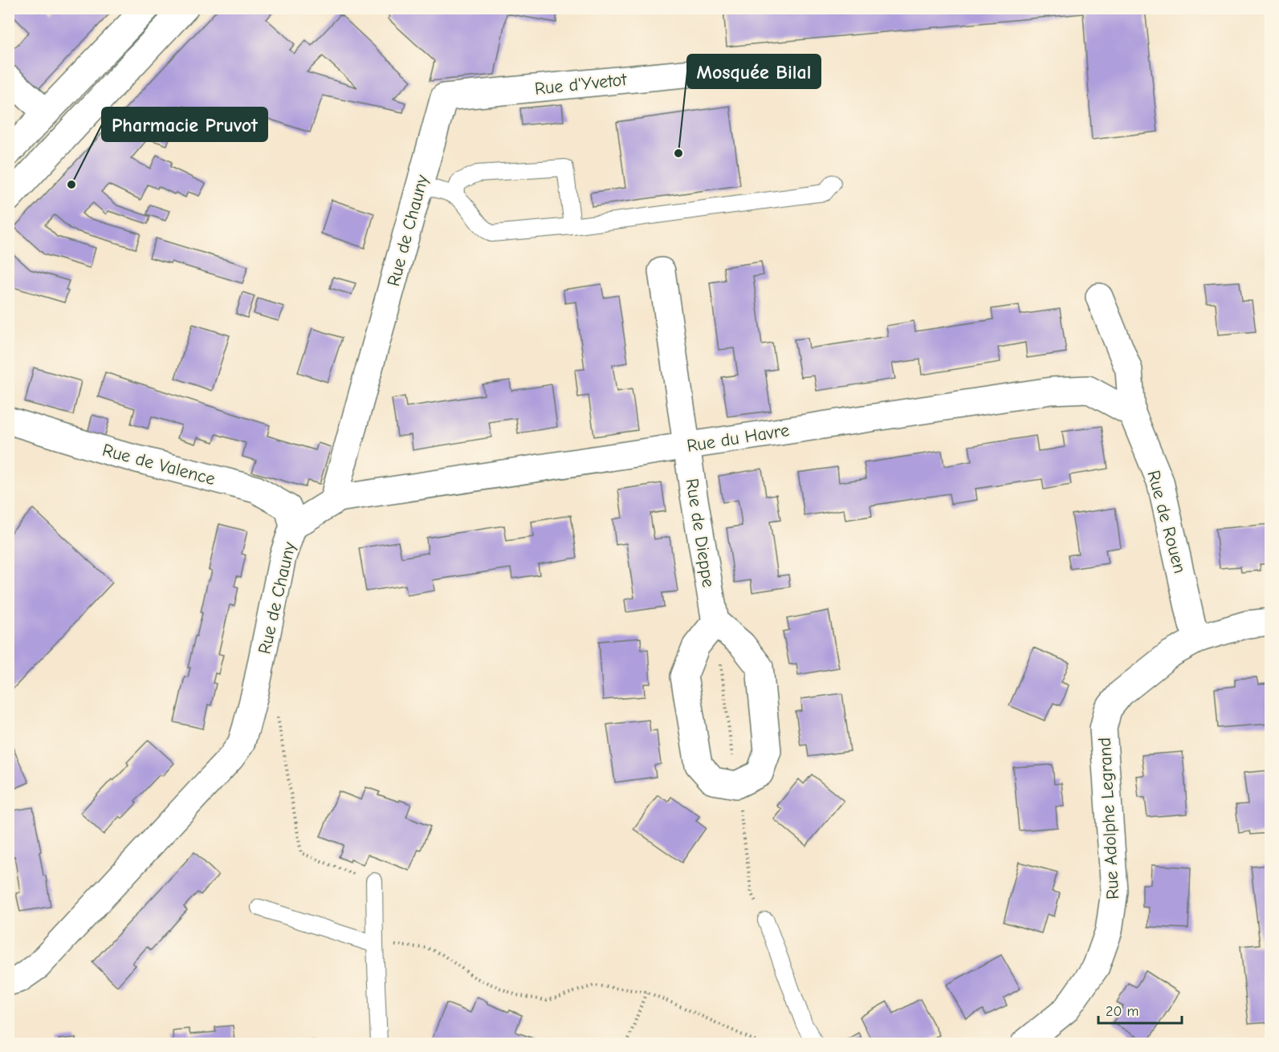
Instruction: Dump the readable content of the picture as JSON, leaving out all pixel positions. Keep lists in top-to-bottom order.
{
  "streets": {
    "street": [
      "Rue d'Yvetot",
      "Rue de Chauny",
      "Rue du Havre",
      "Rue de Valence",
      "Rue de Rouen",
      "Rue de Dieppe",
      "Rue Adolphe Legrand"
    ]
  },
  "crossings": [
    ["Rue d'Yvetot", "Rue de Chauny"],
    ["Rue de Chauny", "Rue du Havre"],
    ["Rue de Chauny", "Rue de Valence"],
    ["Rue du Havre", "Rue de Rouen"],
    ["Rue du Havre", "Rue de Dieppe"],
    ["Rue de Rouen", "Rue Adolphe Legrand"]
  ],
  "places": ["Mosquée Bilal", "Pharmacie Pruvot"],
  "scale_bar": "20 m"
}
